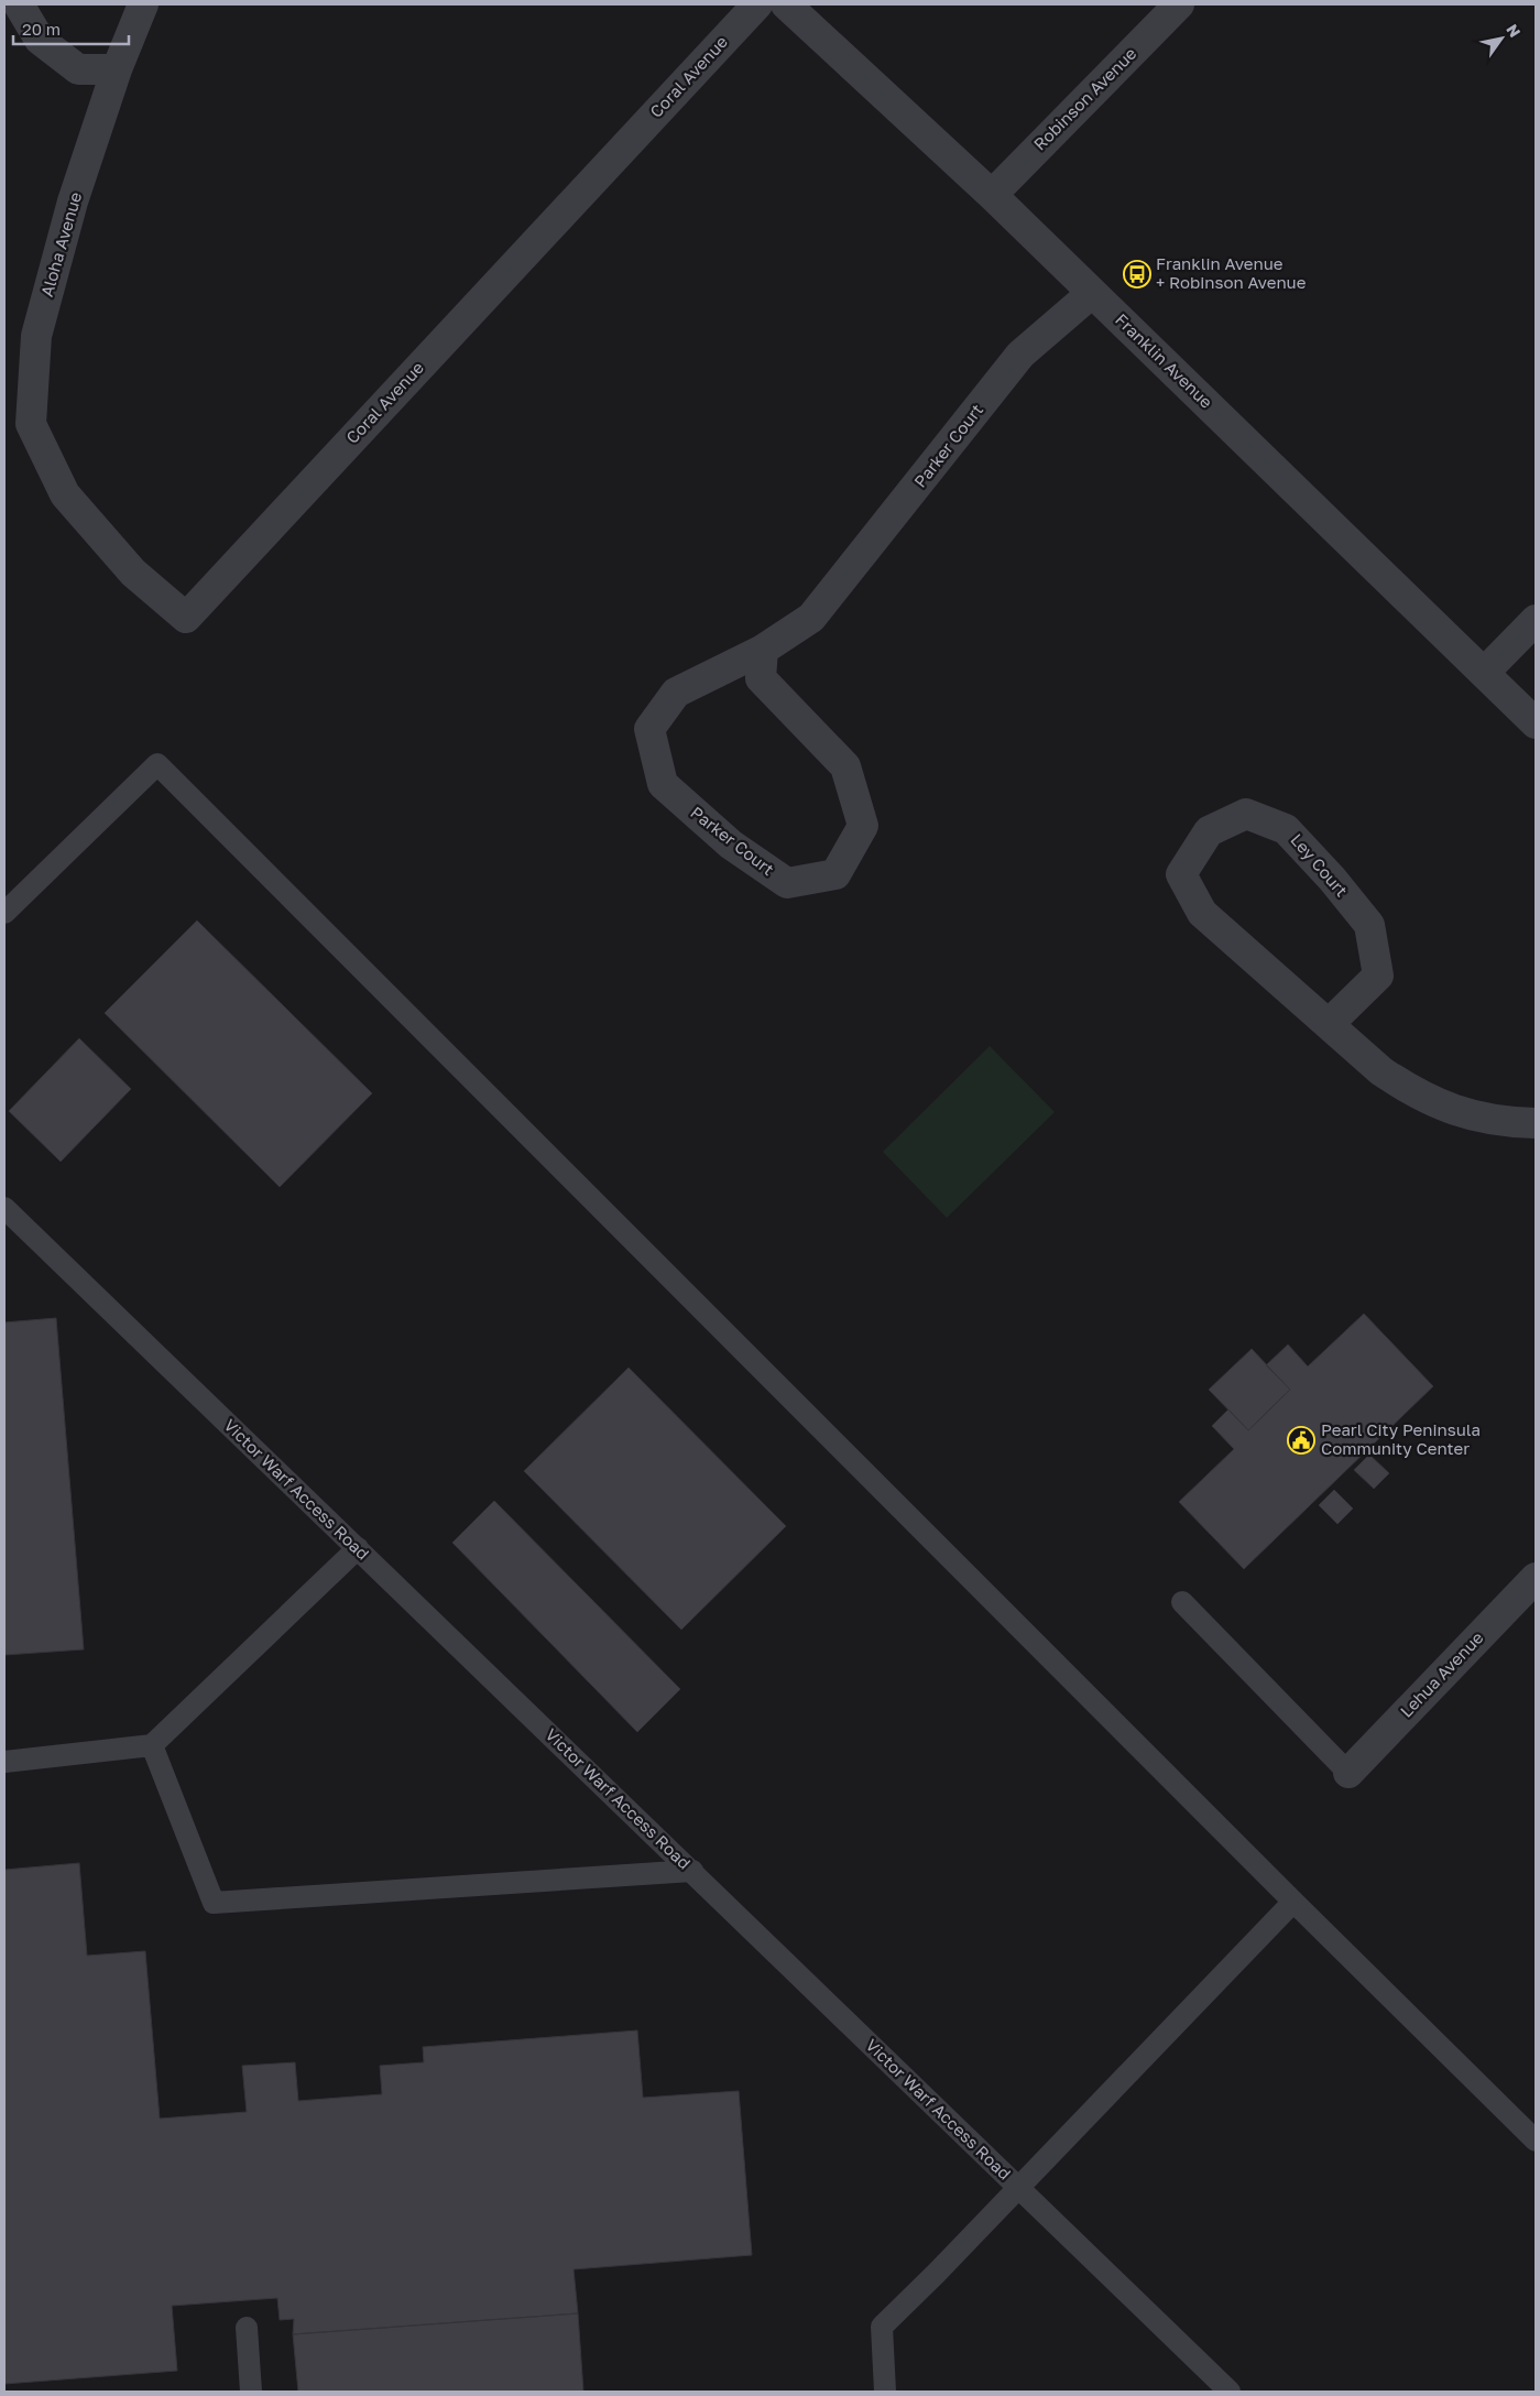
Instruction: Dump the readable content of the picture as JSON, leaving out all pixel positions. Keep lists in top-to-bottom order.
{
  "streets": {
    "street": [
      "Coral Avenue",
      "Robinson Avenue",
      "Aloha Avenue",
      "Franklin Avenue",
      "Parker Court",
      "Ley Court",
      "Lehua Avenue"
    ],
    "lane": ["Victor Warf Access Road"]
  },
  "crossings": [
    ["Coral Avenue", "Aloha Avenue"],
    ["Robinson Avenue", "Franklin Avenue"],
    ["Franklin Avenue", "Parker Court"]
  ],
  "places": {
    "bus stop": ["Franklin Avenue + Robinson Avenue"],
    "public building": ["Pearl City Peninsula Community Center"]
  },
  "scale_bar": "20 m",
  "north": "top right"
}
